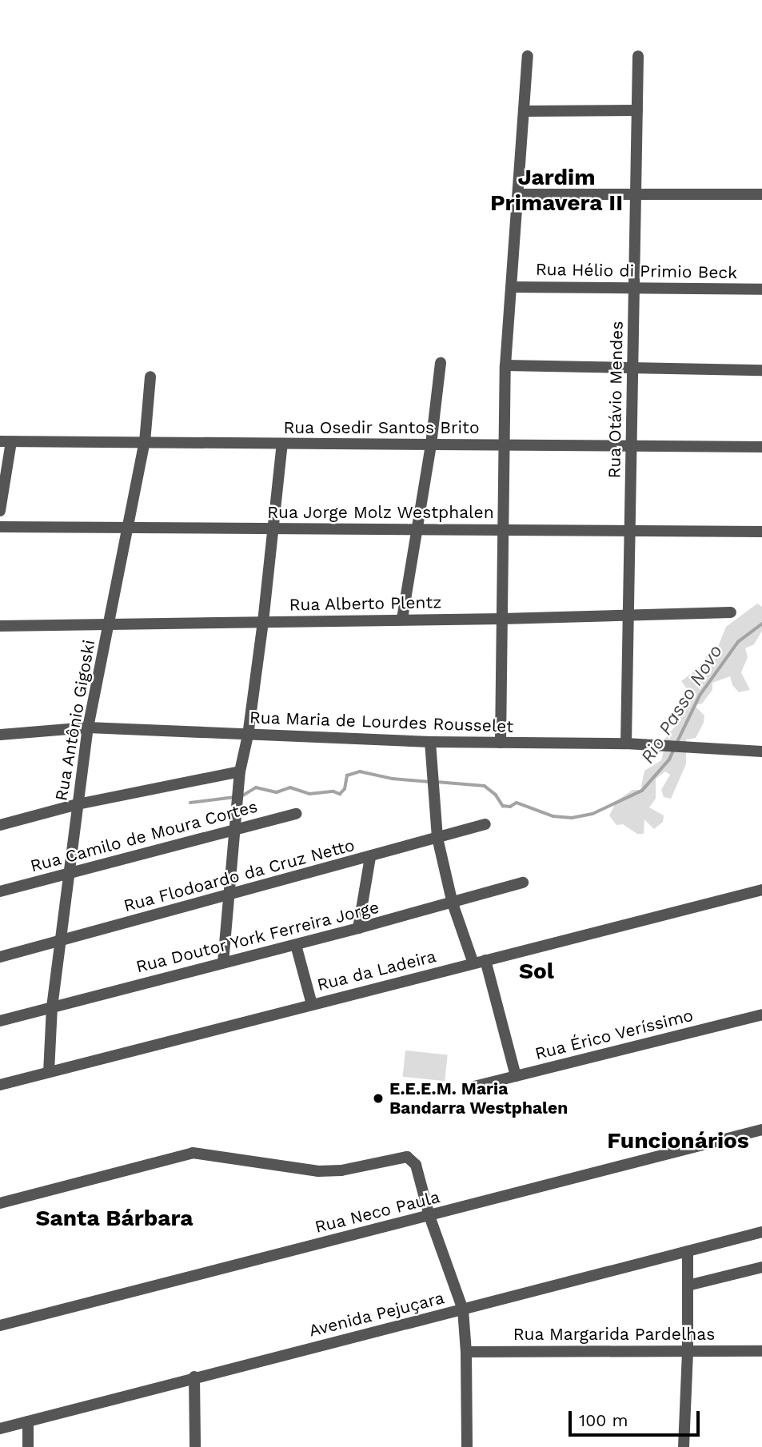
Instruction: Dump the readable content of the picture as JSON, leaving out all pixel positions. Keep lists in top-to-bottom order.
{
  "streets": {
    "street": [
      "Rua Hélio di Primio Beck",
      "Rua Otávio Mendes",
      "Rua Osedir Santos Brito",
      "Rua Jorge Molz Westphalen",
      "Rua Alberto Plentz",
      "Rua Antônio Gigoski",
      "Rua Maria de Lourdes Rousselet",
      "Rua Camilo de Moura Cortes",
      "Rua Flodoardo da Cruz Netto",
      "Rua Doutor York Ferreira Jorge",
      "Rua da Ladeira",
      "Rua Érico Veríssimo",
      "Rua Neco Paula",
      "Avenida Pejuçara",
      "Rua Margarida Pardelhas"
    ]
  },
  "crossings": [
    ["Rua Hélio di Primio Beck", "Rua Otávio Mendes"],
    ["Rua Otávio Mendes", "Rua Osedir Santos Brito"],
    ["Rua Otávio Mendes", "Rua Jorge Molz Westphalen"],
    ["Rua Otávio Mendes", "Rua Alberto Plentz"],
    ["Rua Otávio Mendes", "Rua Maria de Lourdes Rousselet"],
    ["Rua Osedir Santos Brito", "Rua Antônio Gigoski"],
    ["Rua Jorge Molz Westphalen", "Rua Antônio Gigoski"],
    ["Rua Alberto Plentz", "Rua Antônio Gigoski"],
    ["Rua Antônio Gigoski", "Rua Maria de Lourdes Rousselet"],
    ["Rua Antônio Gigoski", "Rua Camilo de Moura Cortes"],
    ["Rua Antônio Gigoski", "Rua Flodoardo da Cruz Netto"],
    ["Rua Antônio Gigoski", "Rua Doutor York Ferreira Jorge"],
    ["Rua Antônio Gigoski", "Rua da Ladeira"]
  ],
  "districts": [
    "Jardim Primavera II",
    "Sol",
    "Funcionários",
    "Santa Bárbara"
  ],
  "water": ["Rio Passo Novo"],
  "places": ["E.E.E.M. Maria Bandarra Westphalen"],
  "scale_bar": "100 m"
}
